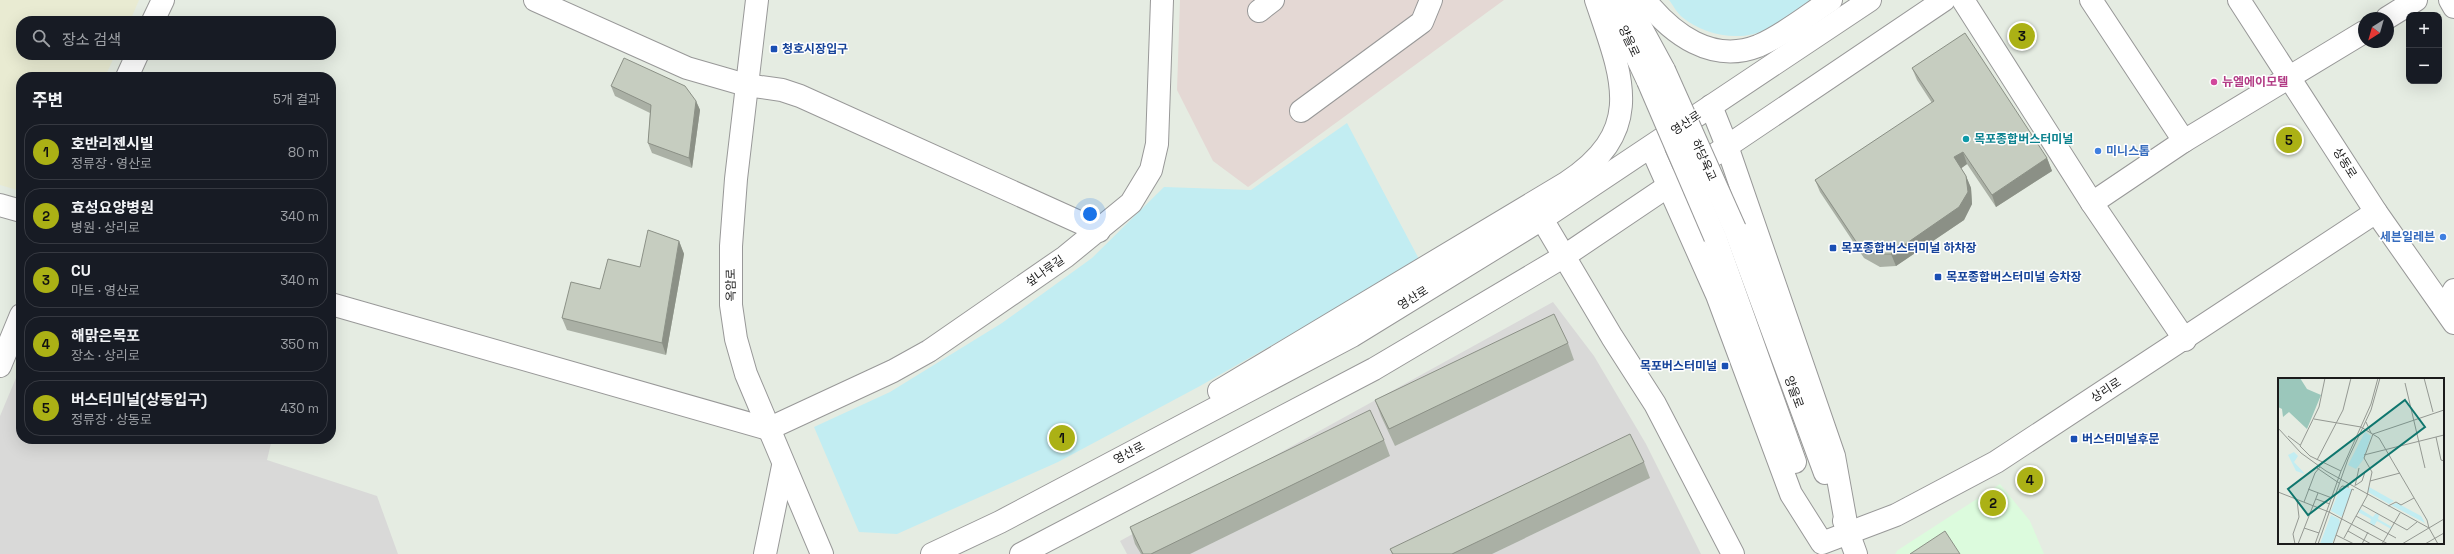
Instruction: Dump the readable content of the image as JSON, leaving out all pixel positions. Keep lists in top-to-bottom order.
{
  "streets": {
    "street": [
      "양을로",
      "영산로",
      "하당육교",
      "상동로",
      "섶나루길",
      "옥암로",
      "상리로"
    ]
  },
  "crossings": [
    ["양을로", "하당육교"],
    ["양을로", "상리로"],
    ["상동로", "상리로"],
    ["섶나루길", "옥암로"]
  ],
  "places": {
    "transit": [
      "청호시장입구",
      "목포종합버스터미널 하차장",
      "목포종합버스터미널 승차장",
      "목포버스터미널",
      "버스터미널후문"
    ],
    "other": [
      "뉴엘에이모텔",
      "목포종합버스터미널",
      "미니스톱",
      "세븐일레븐"
    ]
  },
  "north": "bottom left",
  "page": {
    "map_buttons": ["+", "−"],
    "search": "장소 검색",
    "pins": [
      "3",
      "5",
      "1",
      "4",
      "2"
    ],
    "heading": ["주변", "5개 결과"],
    "list": [
      {
        "mark": "1",
        "name": "호반리젠시빌",
        "note": "정류장 · 영산로",
        "value": "80 m"
      },
      {
        "mark": "2",
        "name": "효성요양병원",
        "note": "병원 · 상리로",
        "value": "340 m"
      },
      {
        "mark": "3",
        "name": "CU",
        "note": "마트 · 영산로",
        "value": "340 m"
      },
      {
        "mark": "4",
        "name": "해맑은목포",
        "note": "장소 · 상리로",
        "value": "350 m"
      },
      {
        "mark": "5",
        "name": "버스터미널(상동입구)",
        "note": "정류장 · 상동로",
        "value": "430 m"
      }
    ]
  }
}
